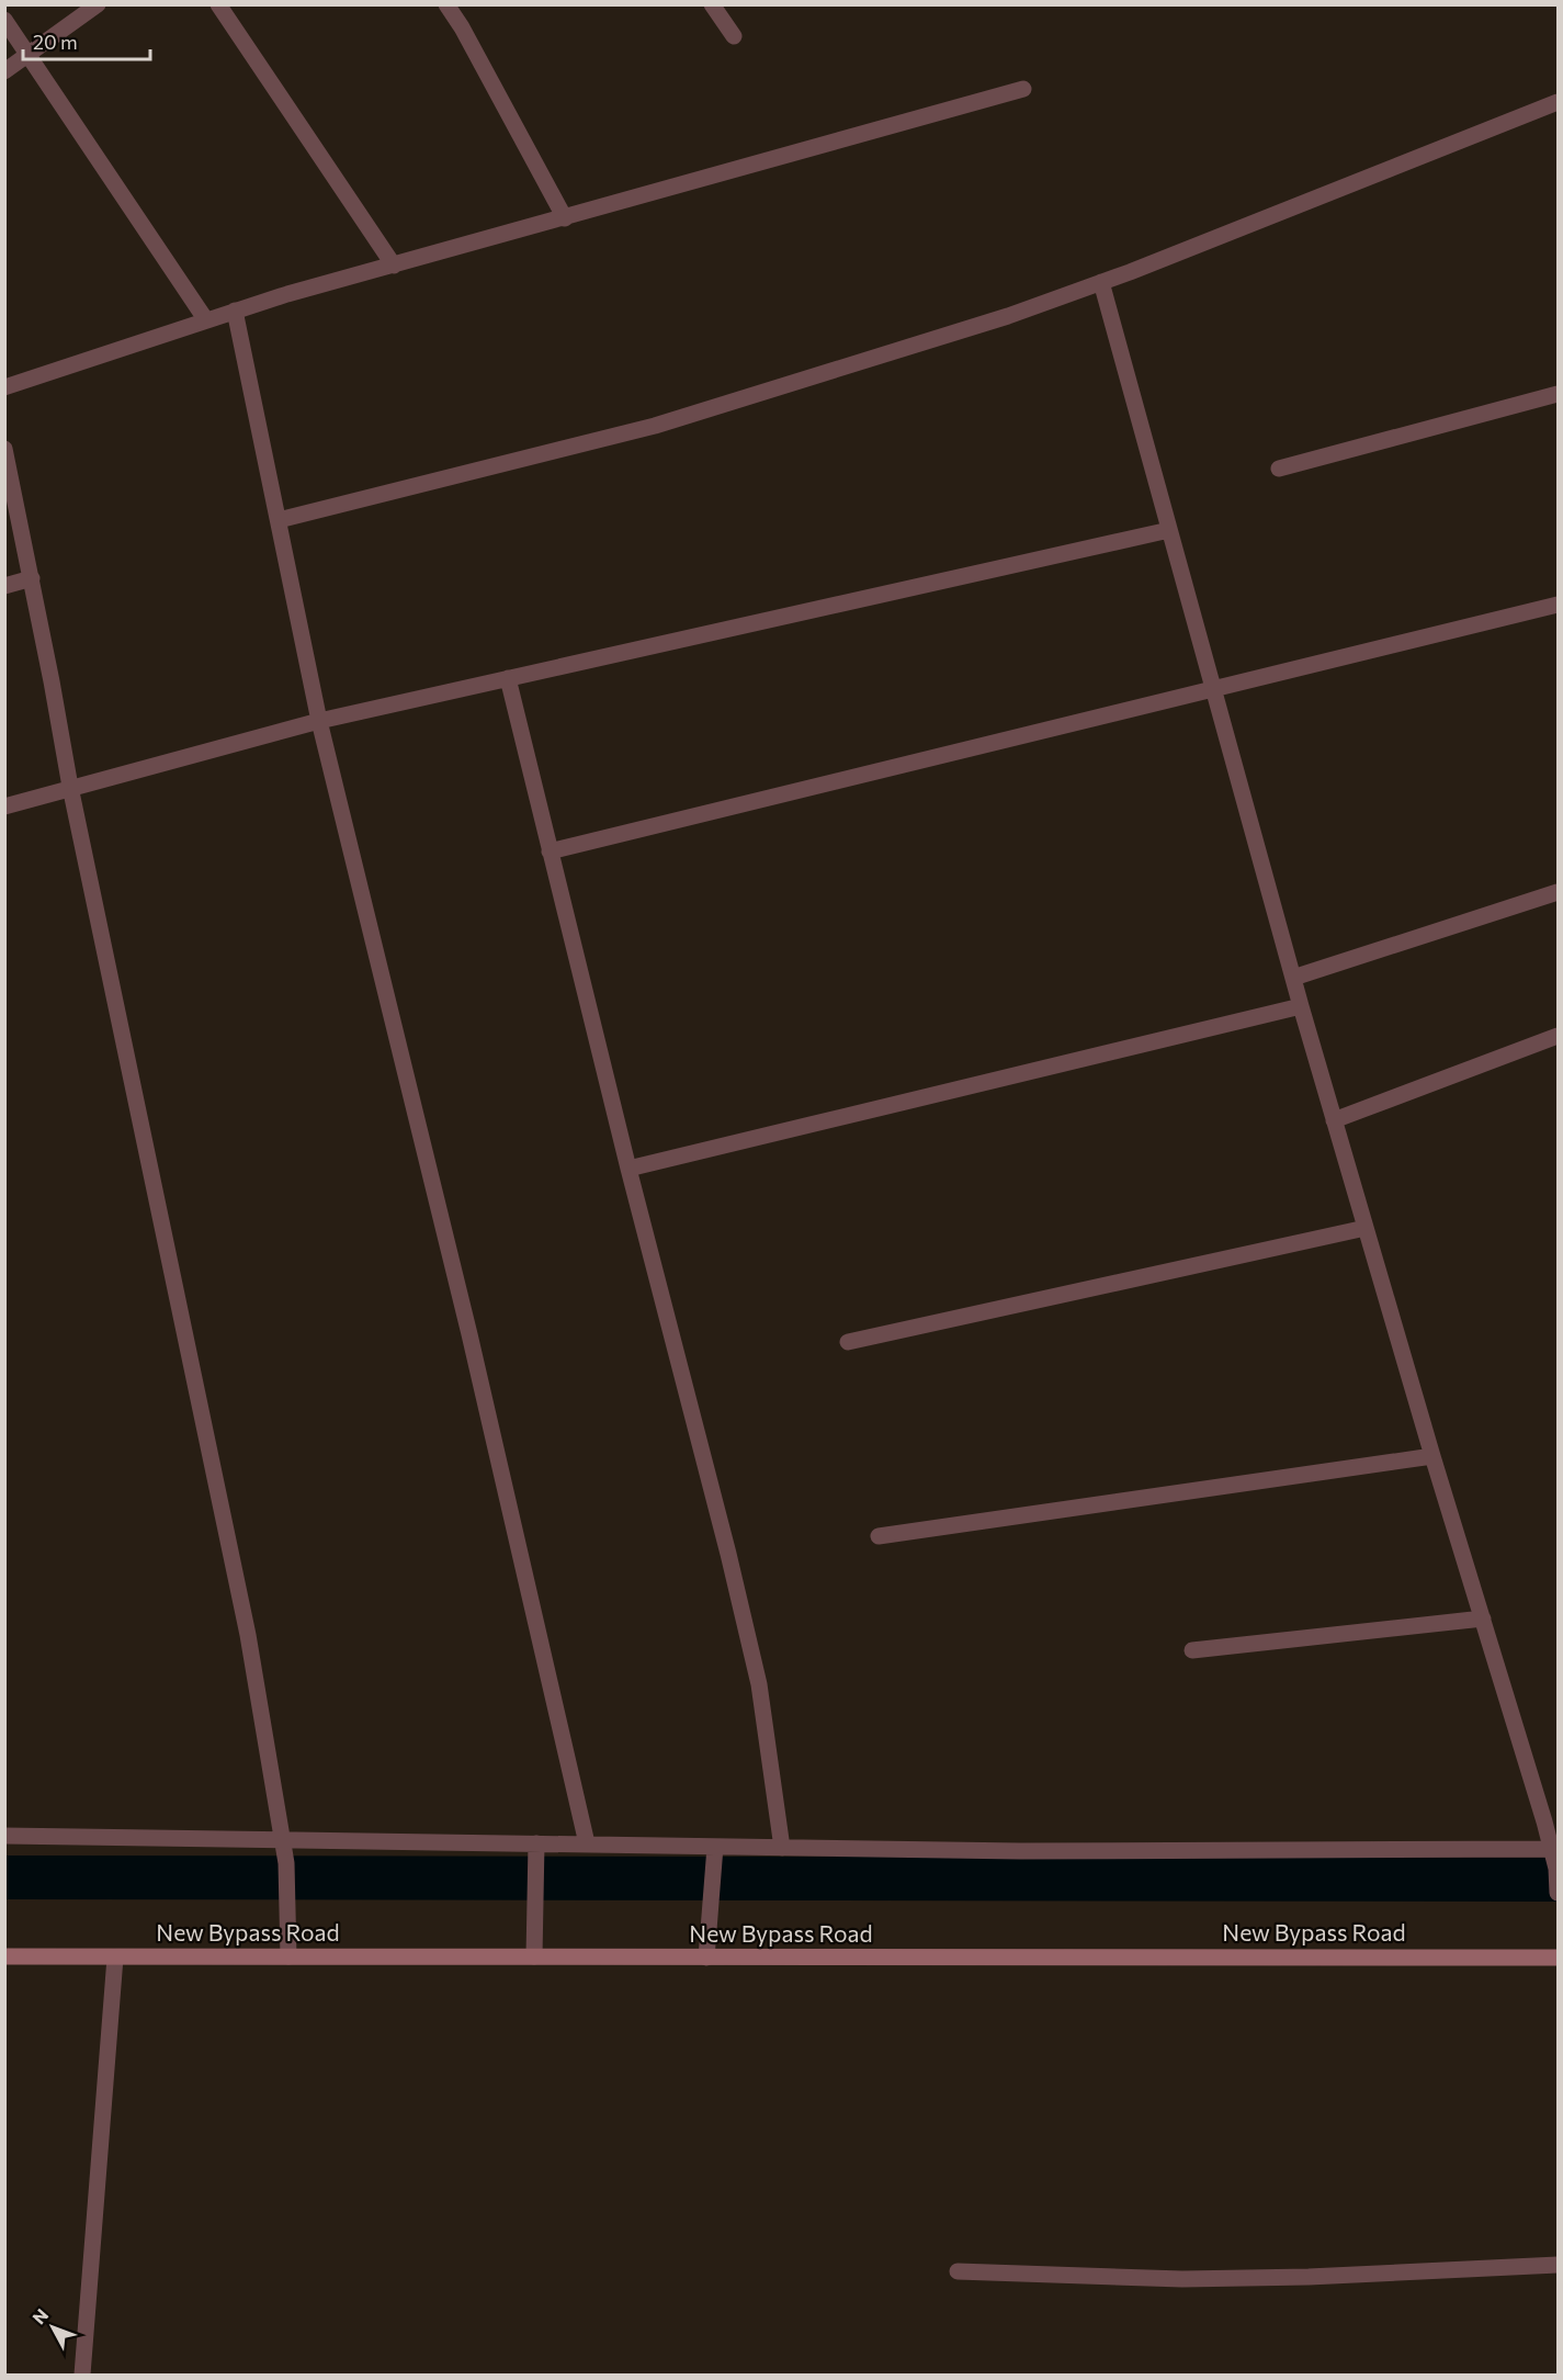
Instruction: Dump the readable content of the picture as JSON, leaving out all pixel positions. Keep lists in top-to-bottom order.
{
  "streets": {
    "main road": ["New Bypass Road"]
  },
  "scale_bar": "20 m",
  "north": "top left"
}
